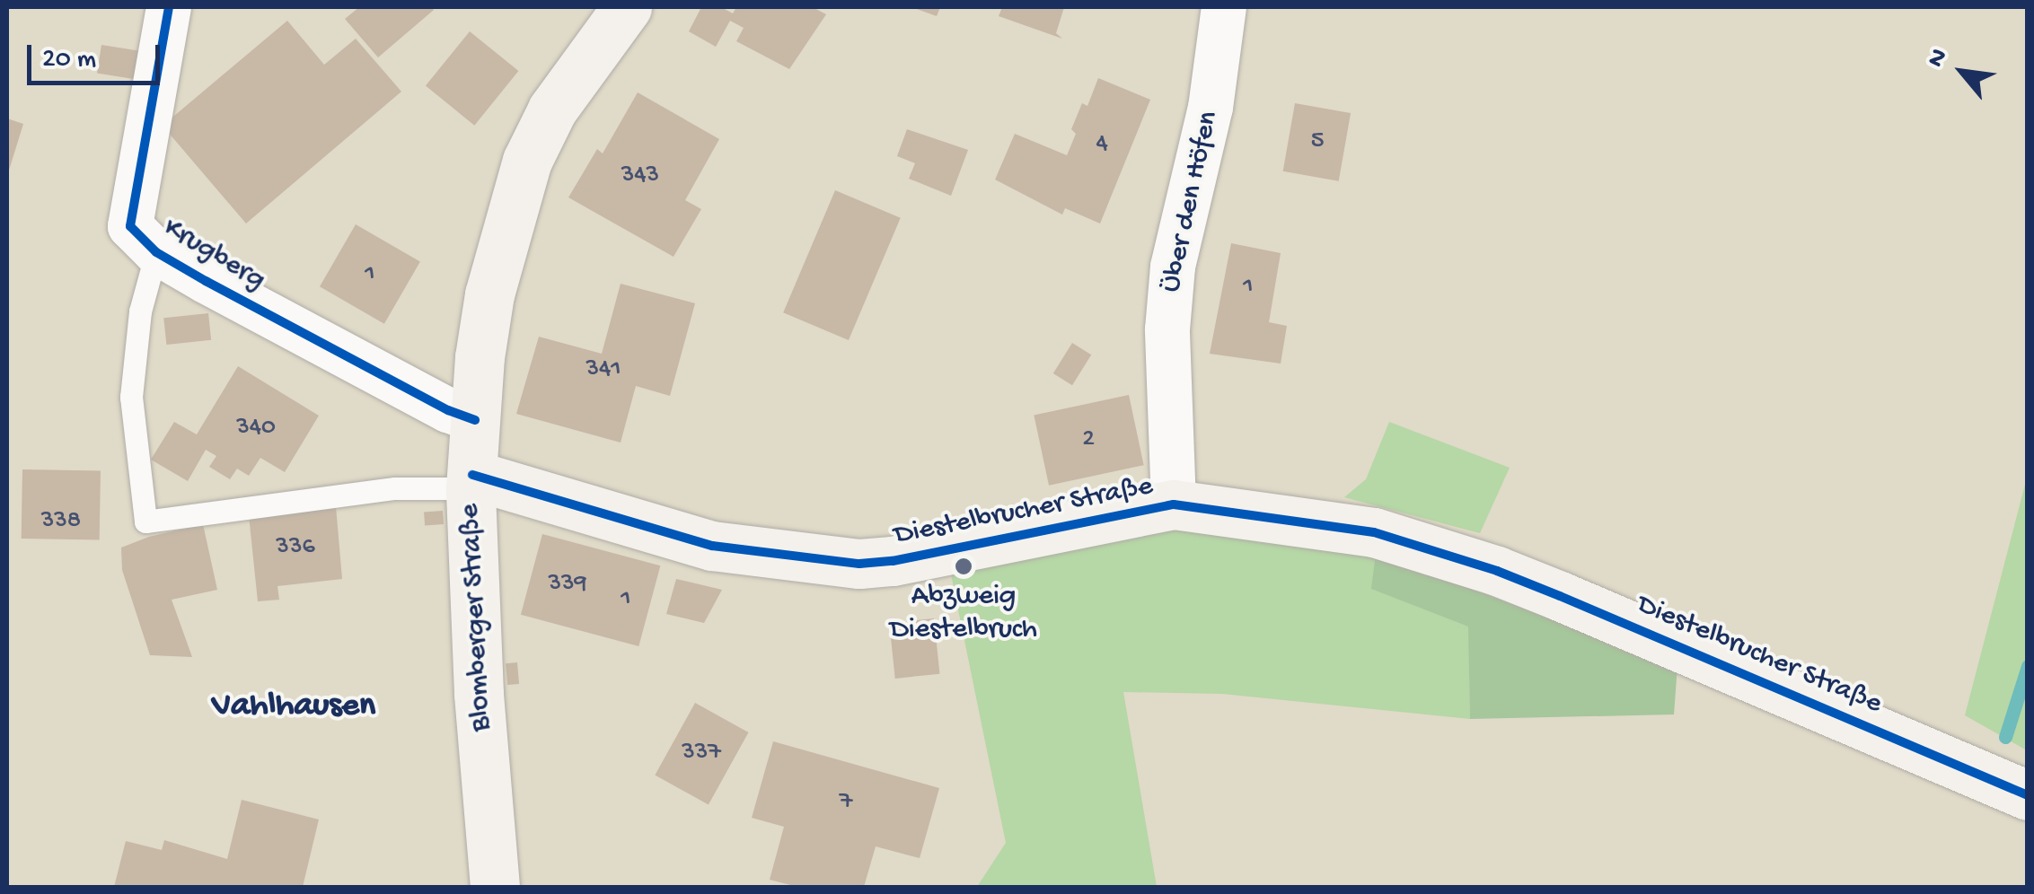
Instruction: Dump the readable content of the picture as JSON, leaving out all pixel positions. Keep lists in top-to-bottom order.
{
  "streets": {
    "street": [
      "Über den Höfen",
      "Krugberg",
      "Diestelbrucher Straße",
      "Blomberger Straße"
    ]
  },
  "crossings": [
    ["Über den Höfen", "Diestelbrucher Straße"],
    ["Krugberg", "Blomberger Straße"],
    ["Diestelbrucher Straße", "Blomberger Straße"]
  ],
  "districts": ["Vahlhausen"],
  "places": ["Abzweig Diestelbruch"],
  "house_numbers": [
    "5",
    "4",
    "343",
    "1",
    "1",
    "341",
    "340",
    "2",
    "338",
    "336",
    "339",
    "1",
    "337",
    "7"
  ],
  "scale_bar": "20 m",
  "north": "top left"
}
